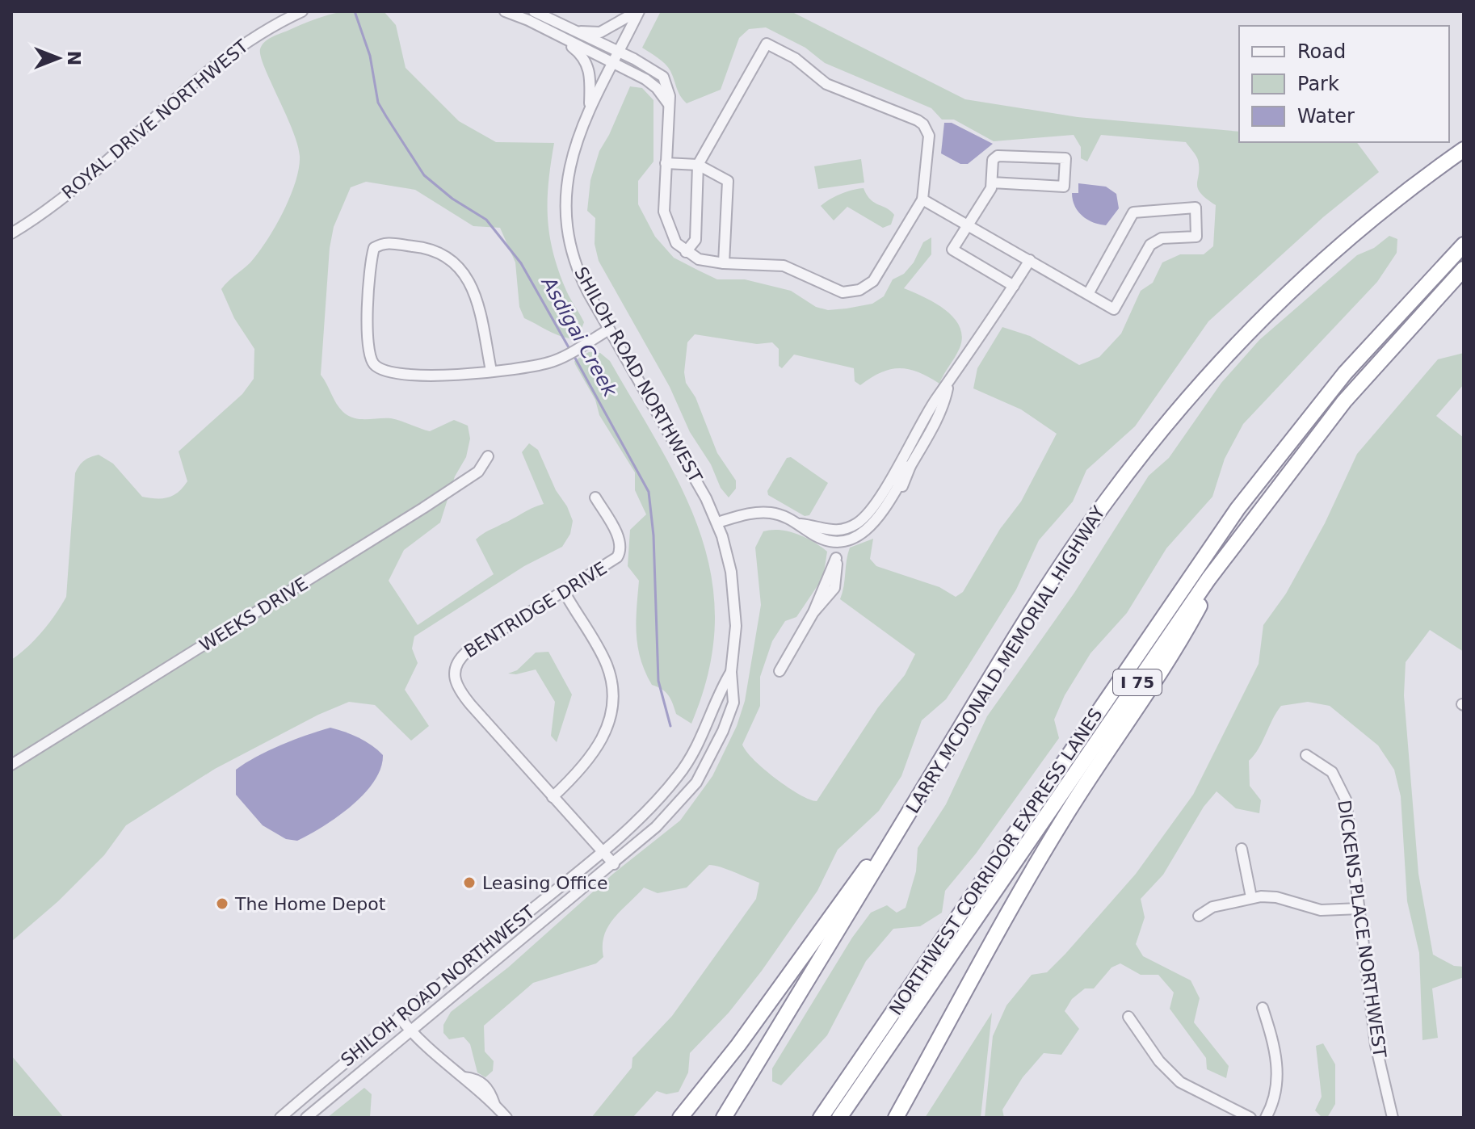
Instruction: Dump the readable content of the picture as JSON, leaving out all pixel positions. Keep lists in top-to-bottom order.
{
  "streets": {
    "highway": ["LARRY MCDONALD MEMORIAL HIGHWAY", "I 75", "NORTHWEST CORRIDOR EXPRESS LANES"],
    "street": [
      "ROYAL DRIVE NORTHWEST",
      "SHILOH ROAD NORTHWEST",
      "BENTRIDGE DRIVE",
      "WEEKS DRIVE",
      "DICKENS PLACE NORTHWEST"
    ]
  },
  "crossings": [
    ["SHILOH ROAD NORTHWEST", "BENTRIDGE DRIVE"]
  ],
  "water": ["Asdigai Creek"],
  "places": ["Leasing Office", "The Home Depot"],
  "legend": ["Road", "Park", "Water"],
  "north": "right"
}
